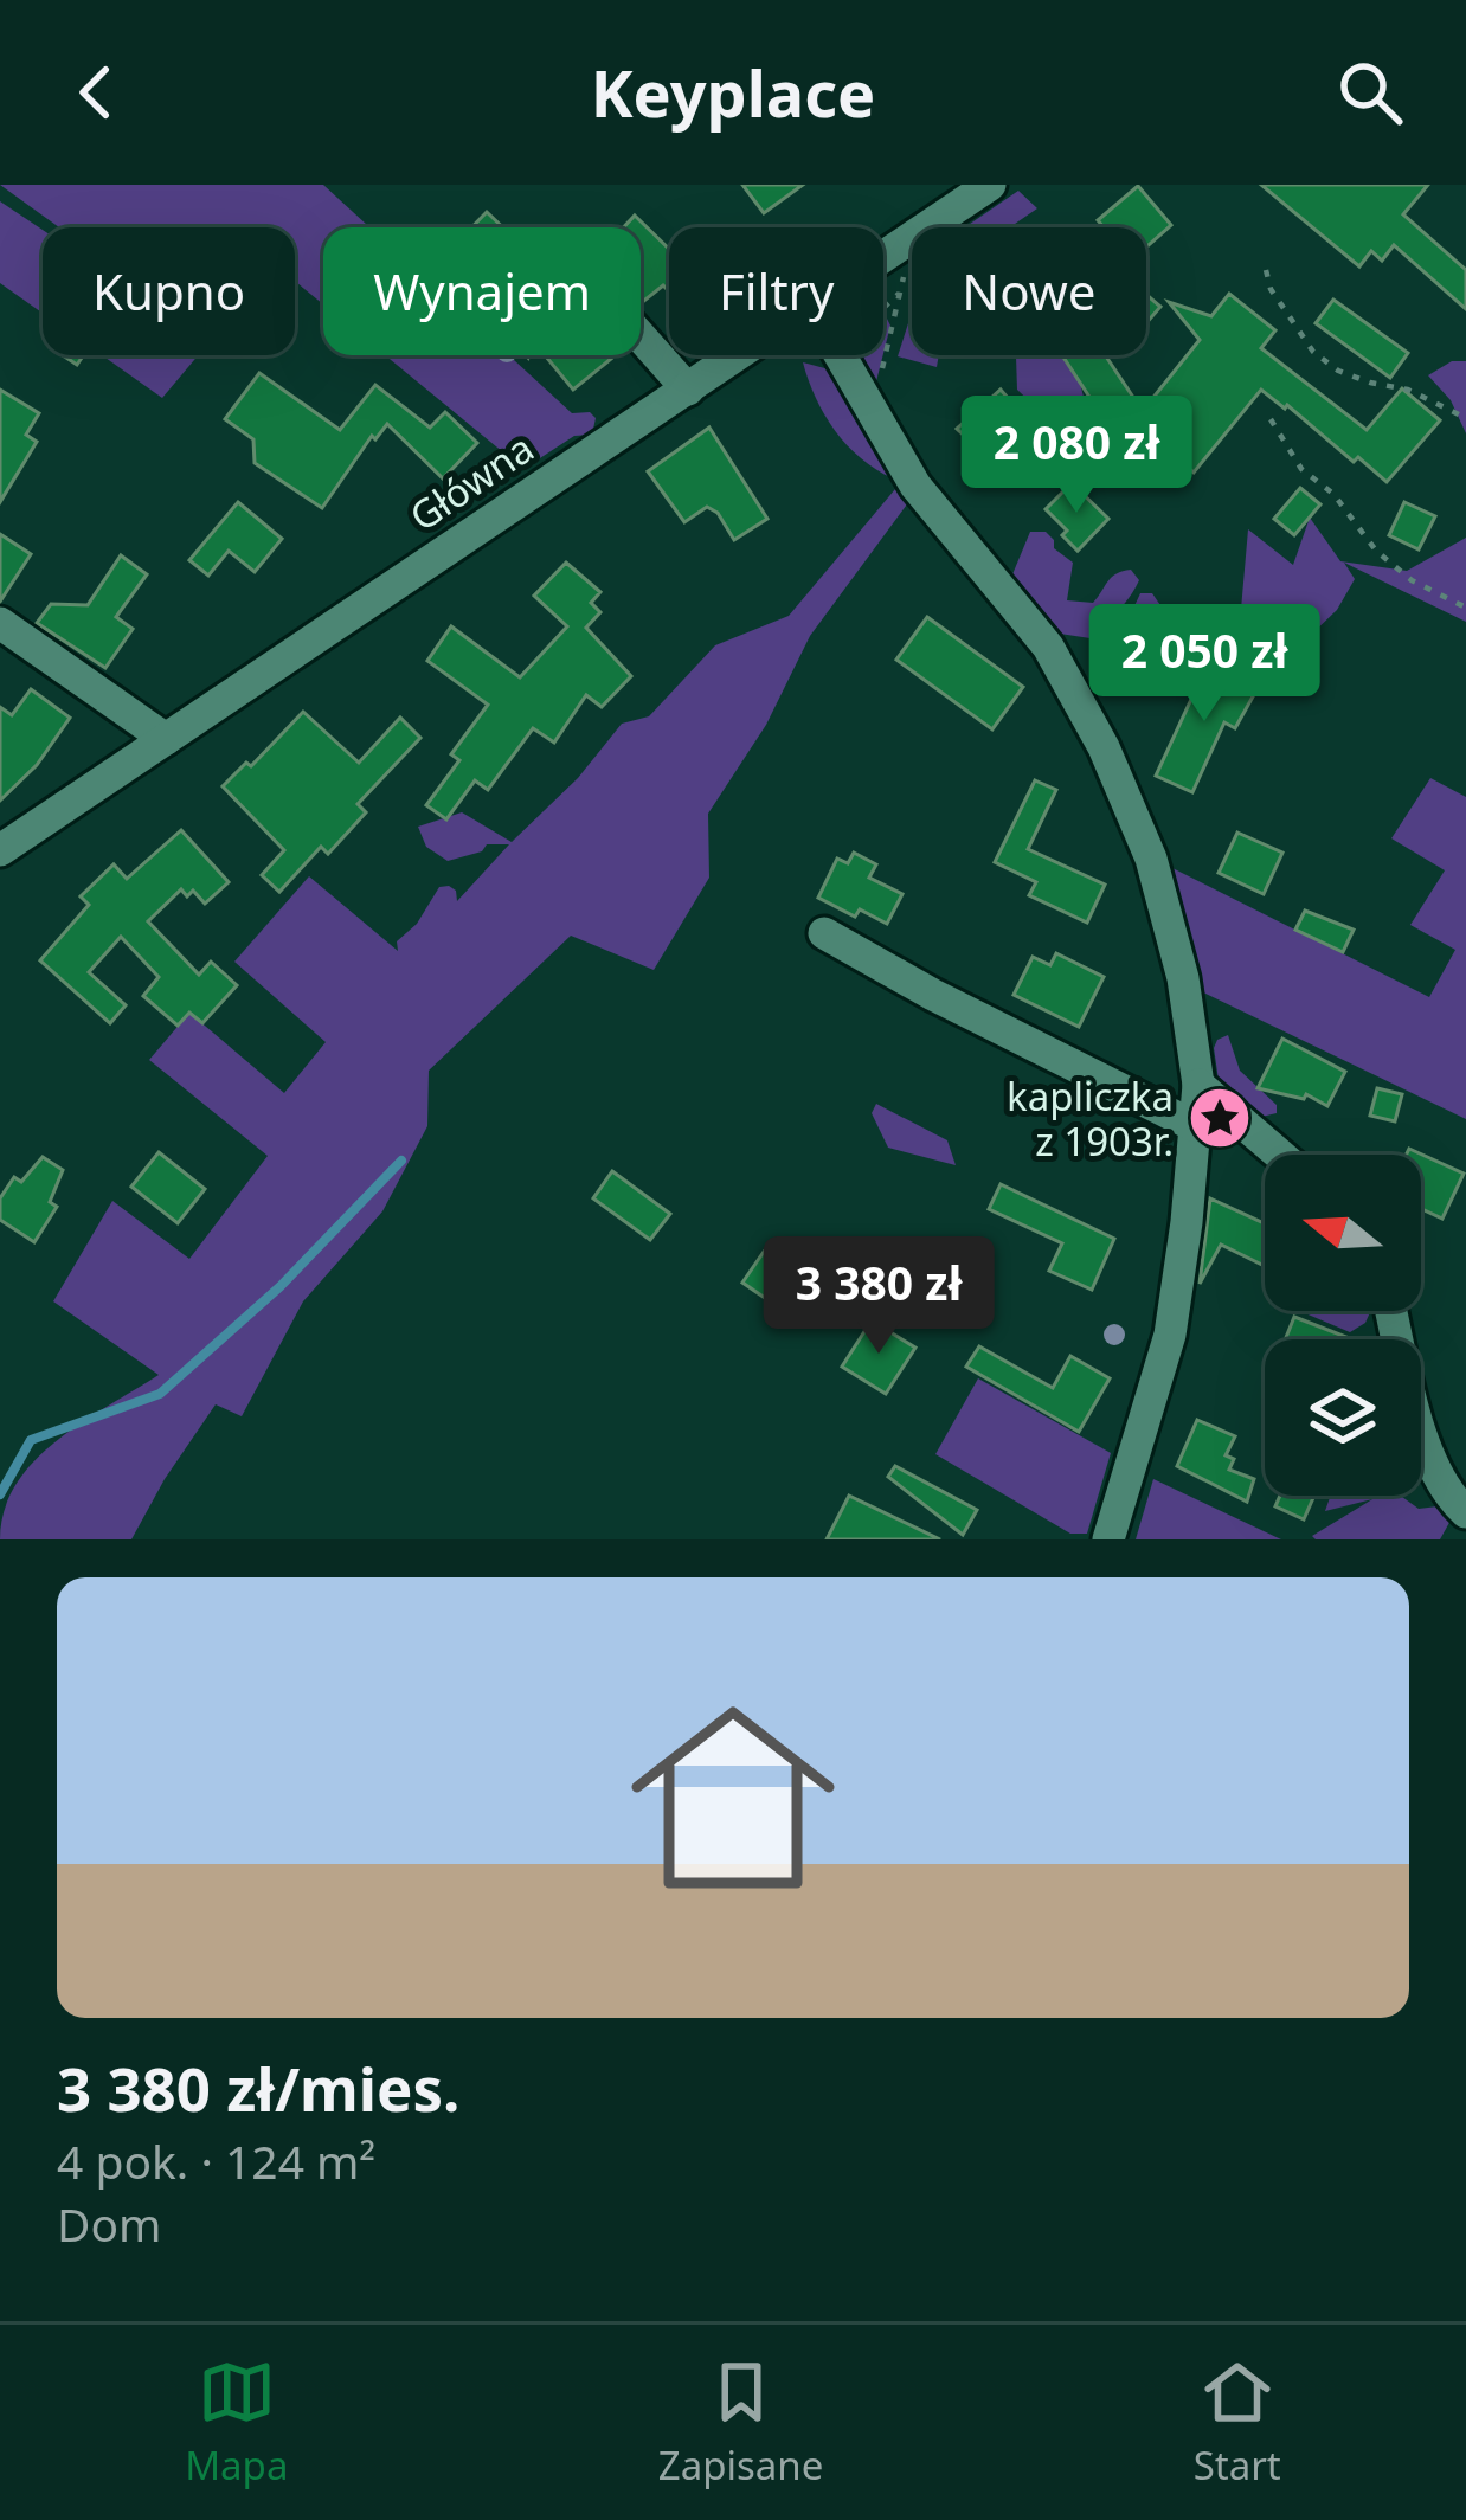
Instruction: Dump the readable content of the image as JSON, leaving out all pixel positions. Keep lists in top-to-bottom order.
{
  "streets": {
    "street": ["Główna"]
  },
  "places": {
    "place": ["kapliczka z 1903r."]
  },
  "north": "left",
  "page": {
    "header": "Keyplace",
    "chip": [
      "Kupno",
      "Wynajem",
      "Filtry",
      "Nowe"
    ],
    "price": ["2 080 zł", "2 050 zł", "3 380 zł"],
    "list": [
      {
        "name": "3 380 zł/mies.",
        "note": "4 pok. · 124 m² · Dom"
      }
    ],
    "tabs": ["Mapa", "Zapisane", "Start"]
  }
}
